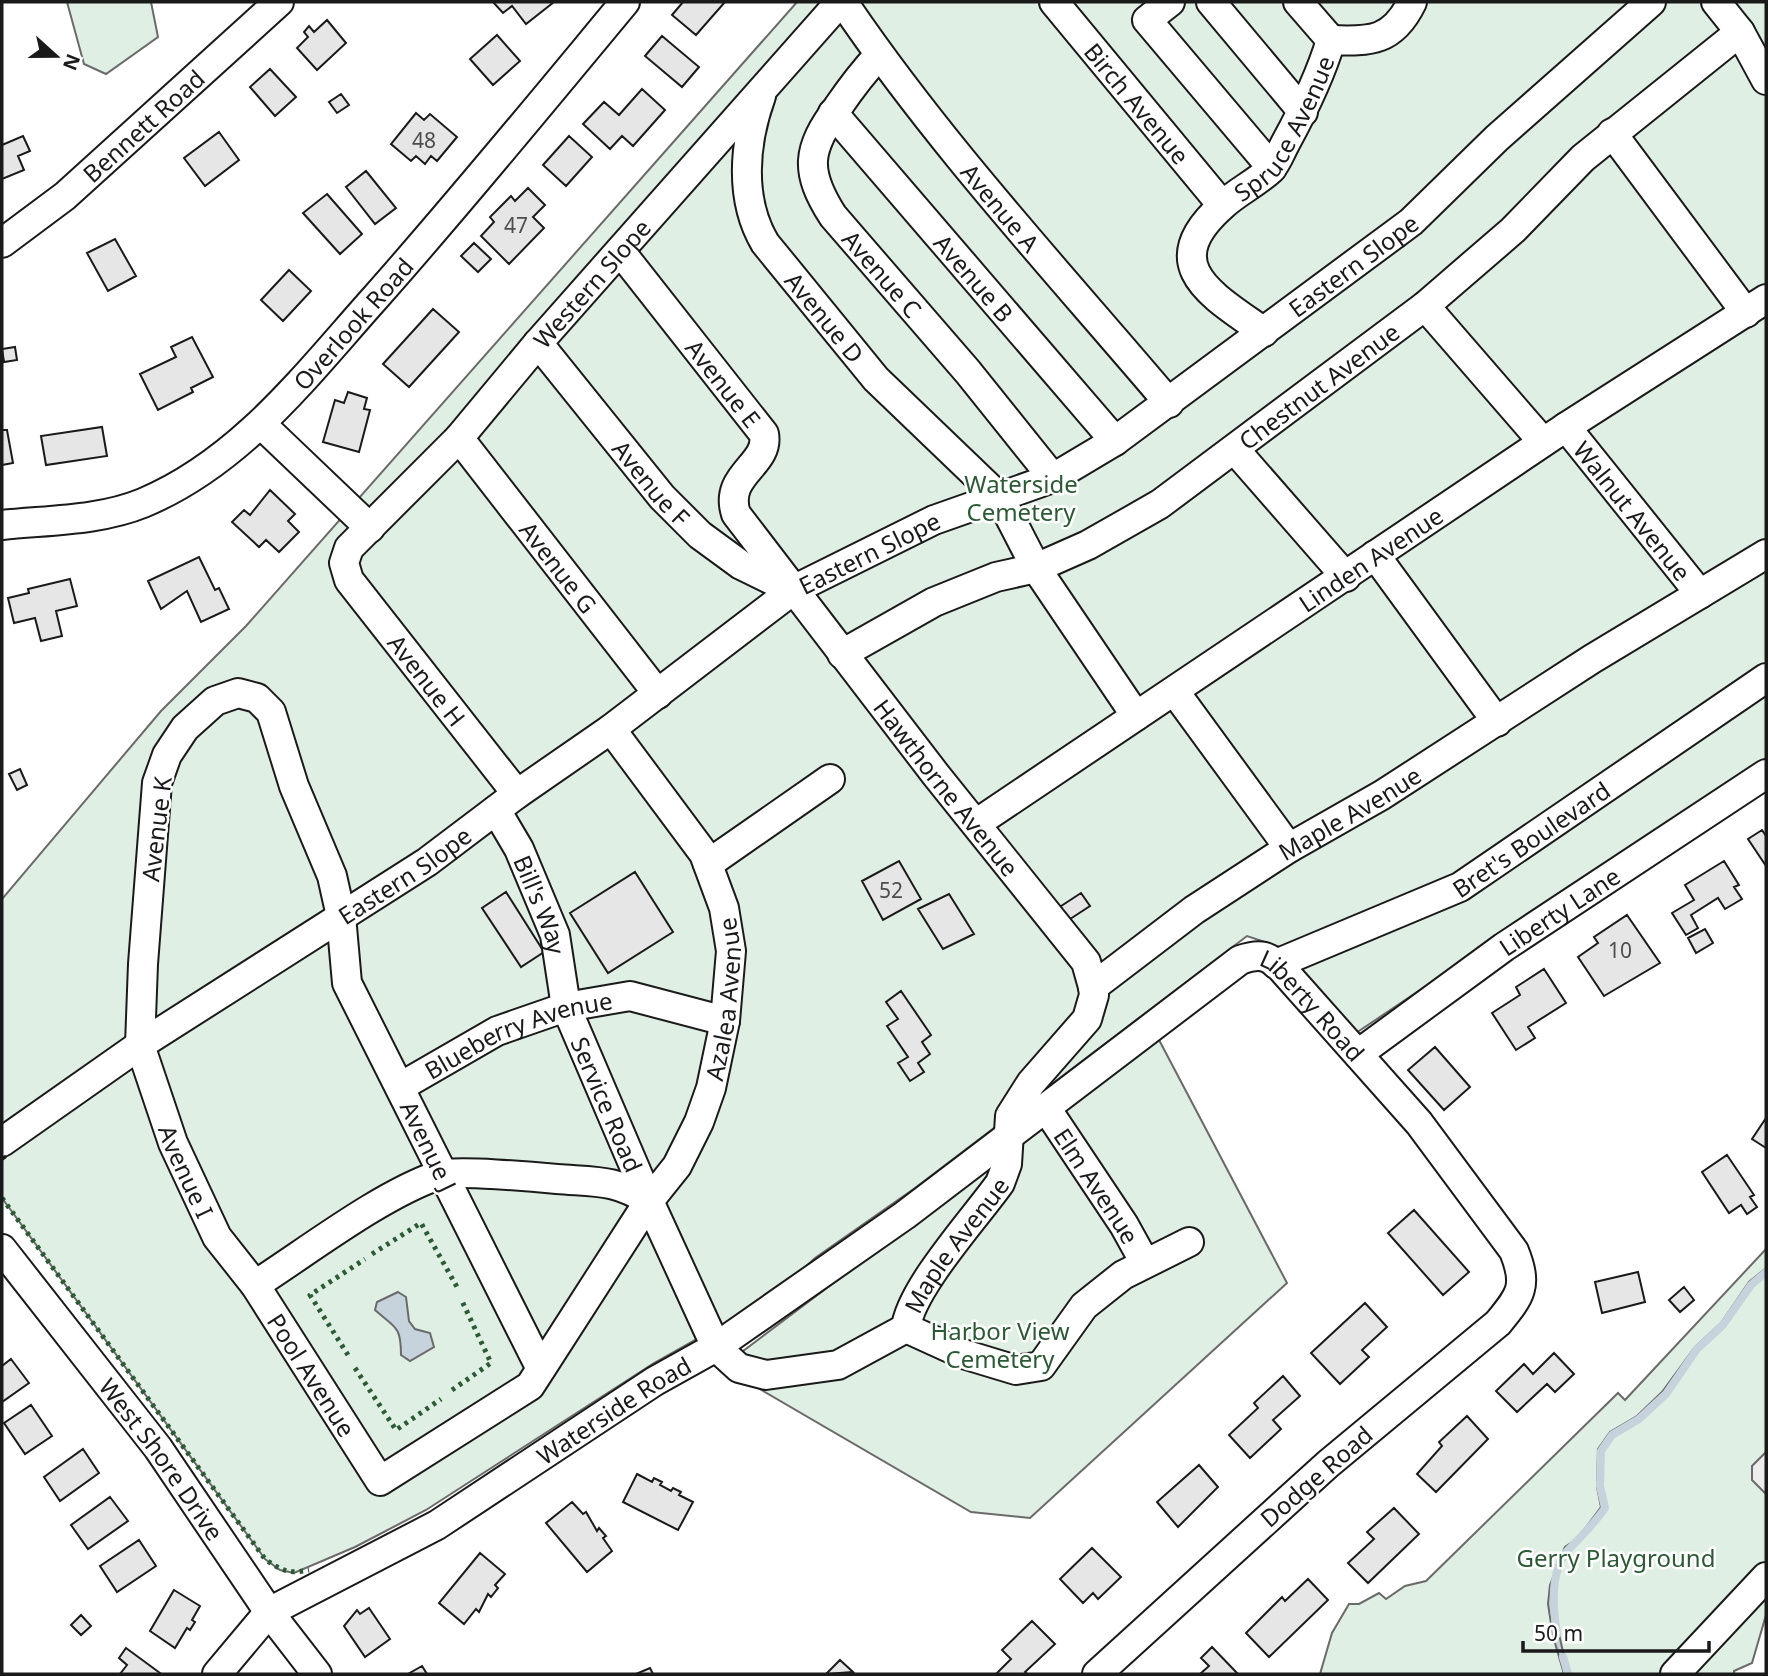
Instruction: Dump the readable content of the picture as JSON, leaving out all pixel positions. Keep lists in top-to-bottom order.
{
  "streets": {
    "street": [
      "Birch Avenue",
      "Spruce Avenue",
      "Bennett Road",
      "Avenue A",
      "Eastern Slope",
      "Avenue C",
      "Avenue B",
      "Western Slope",
      "Avenue D",
      "Overlook Road",
      "Avenue E",
      "Chestnut Avenue",
      "Avenue F",
      "Walnut Avenue",
      "Linden Avenue",
      "Avenue G",
      "Avenue H",
      "Hawthorne Avenue",
      "Maple Avenue",
      "Avenue K",
      "Bret's Boulevard",
      "Bill's Way",
      "Liberty Lane",
      "Azalea Avenue",
      "Liberty Road",
      "Blueberry Avenue",
      "Service Road",
      "Avenue J",
      "Avenue I",
      "Elm Avenue",
      "Pool Avenue",
      "Waterside Road",
      "West Shore Drive",
      "Dodge Road"
    ]
  },
  "crossings": [
    ["Birch Avenue", "Spruce Avenue"],
    ["Spruce Avenue", "Eastern Slope"],
    ["Avenue A", "Eastern Slope"],
    ["Avenue A", "Avenue C"],
    ["Avenue A", "Western Slope"],
    ["Eastern Slope", "Avenue C"],
    ["Eastern Slope", "Avenue B"],
    ["Eastern Slope", "Avenue D"],
    ["Eastern Slope", "Avenue E"],
    ["Eastern Slope", "Avenue F"],
    ["Eastern Slope", "Avenue G"],
    ["Eastern Slope", "Avenue H"],
    ["Eastern Slope", "Hawthorne Avenue"],
    ["Eastern Slope", "Avenue K"],
    ["Eastern Slope", "Bill's Way"],
    ["Eastern Slope", "Azalea Avenue"],
    ["Eastern Slope", "Avenue J"],
    ["Eastern Slope", "Avenue I"],
    ["Avenue C", "Avenue B"],
    ["Western Slope", "Avenue D"],
    ["Western Slope", "Avenue E"],
    ["Western Slope", "Avenue F"],
    ["Western Slope", "Avenue G"],
    ["Western Slope", "Avenue H"],
    ["Avenue D", "Chestnut Avenue"],
    ["Avenue D", "Linden Avenue"],
    ["Avenue E", "Avenue F"],
    ["Avenue E", "Hawthorne Avenue"],
    ["Chestnut Avenue", "Walnut Avenue"],
    ["Chestnut Avenue", "Hawthorne Avenue"],
    ["Avenue F", "Hawthorne Avenue"],
    ["Walnut Avenue", "Linden Avenue"],
    ["Walnut Avenue", "Maple Avenue"],
    ["Linden Avenue", "Hawthorne Avenue"],
    ["Avenue H", "Bill's Way"],
    ["Hawthorne Avenue", "Maple Avenue"],
    ["Maple Avenue", "Liberty Road"],
    ["Maple Avenue", "Waterside Road"],
    ["Avenue K", "Avenue J"],
    ["Avenue K", "Avenue I"],
    ["Bret's Boulevard", "Liberty Road"],
    ["Bill's Way", "Blueberry Avenue"],
    ["Bill's Way", "Service Road"],
    ["Liberty Lane", "Liberty Road"],
    ["Azalea Avenue", "Blueberry Avenue"],
    ["Azalea Avenue", "Service Road"],
    ["Azalea Avenue", "Avenue J"],
    ["Azalea Avenue", "Pool Avenue"],
    ["Liberty Road", "Elm Avenue"],
    ["Liberty Road", "Waterside Road"],
    ["Liberty Road", "Dodge Road"],
    ["Blueberry Avenue", "Service Road"],
    ["Blueberry Avenue", "Avenue J"],
    ["Service Road", "Waterside Road"],
    ["Avenue J", "Pool Avenue"],
    ["Avenue I", "Pool Avenue"],
    ["Waterside Road", "West Shore Drive"]
  ],
  "parks": ["Waterside Cemetery", "Harbor View Cemetery", "Gerry Playground"],
  "house_numbers": [
    "48",
    "47",
    "52",
    "10"
  ],
  "scale_bar": "50 m",
  "north": "right"
}
